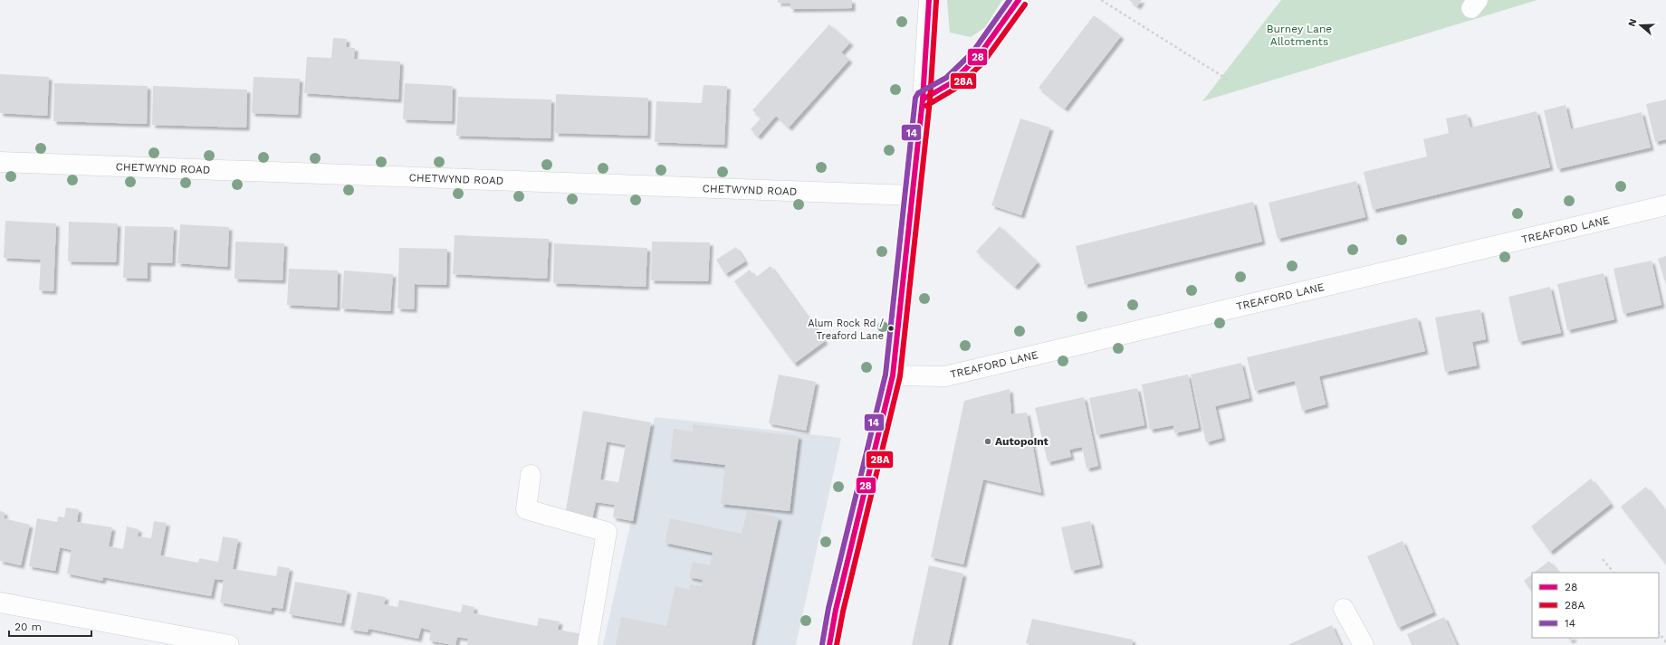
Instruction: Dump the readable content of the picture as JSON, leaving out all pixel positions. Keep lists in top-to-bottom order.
{
  "streets": {
    "street": ["CHETWYND ROAD", "TREAFORD LANE"]
  },
  "parks": ["Burney Lane Allotments"],
  "places": ["Alum Rock Rd / Treaford Lane", "Autopoint"],
  "lines": ["transit line 28", "transit line 14", "transit line 28A"],
  "legend": ["28", "28A", "14"],
  "scale_bar": "20 m",
  "north": "left"
}
